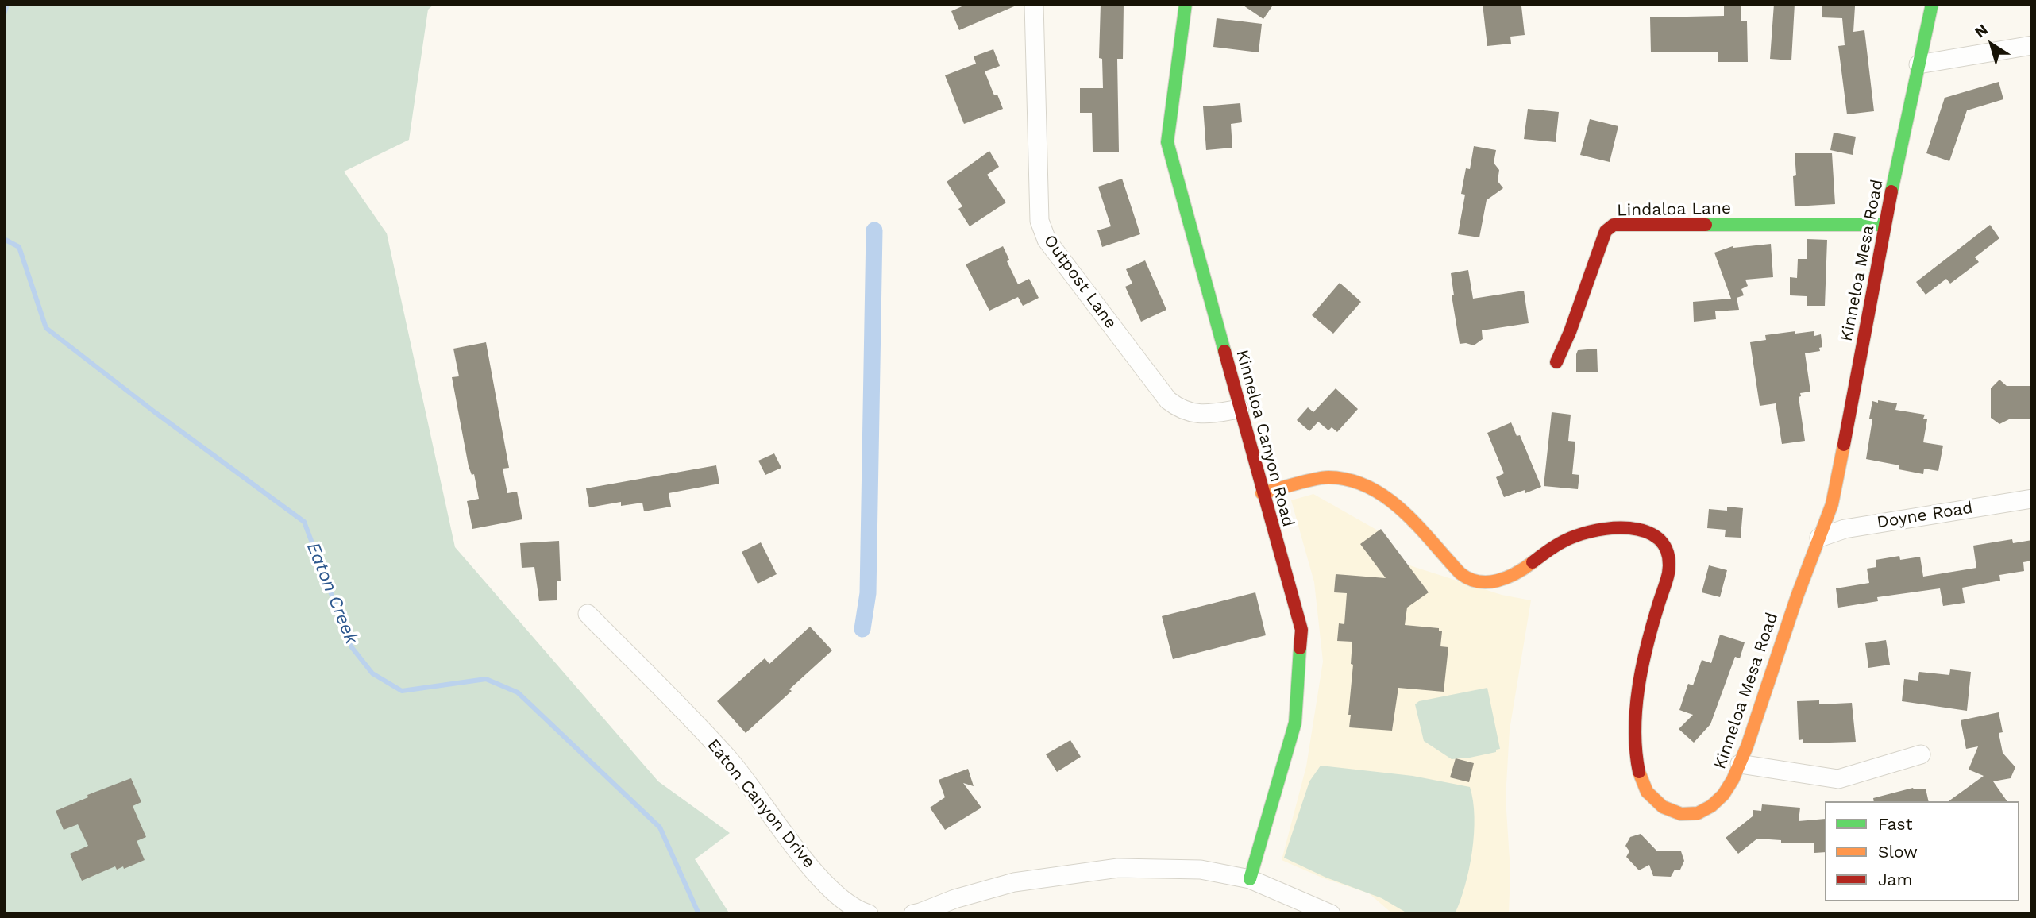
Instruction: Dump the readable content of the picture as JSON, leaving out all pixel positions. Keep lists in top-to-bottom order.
{
  "streets": {
    "street": [
      "Lindaloa Lane",
      "Kinneloa Mesa Road",
      "Outpost Lane",
      "Kinneloa Canyon Road",
      "Doyne Road",
      "Eaton Canyon Drive"
    ]
  },
  "crossings": [
    ["Lindaloa Lane", "Kinneloa Mesa Road"],
    ["Kinneloa Mesa Road", "Kinneloa Canyon Road"],
    ["Kinneloa Mesa Road", "Doyne Road"],
    ["Outpost Lane", "Kinneloa Canyon Road"]
  ],
  "water": ["Eaton Creek"],
  "legend": ["Fast", "Slow", "Jam"],
  "north": "top left"
}
